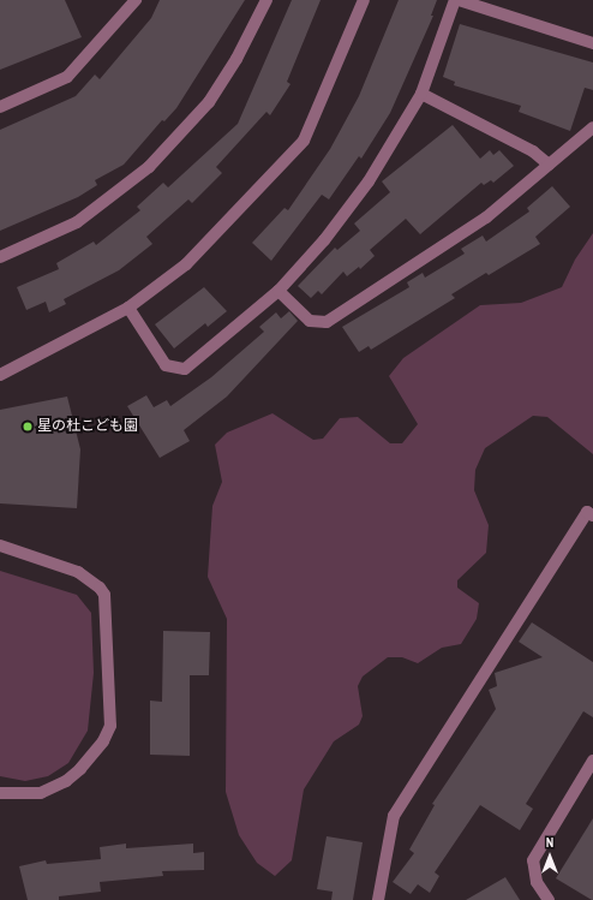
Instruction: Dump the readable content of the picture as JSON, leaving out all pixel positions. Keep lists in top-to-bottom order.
{
  "places": ["星の杜こども園"],
  "north": "top"
}
